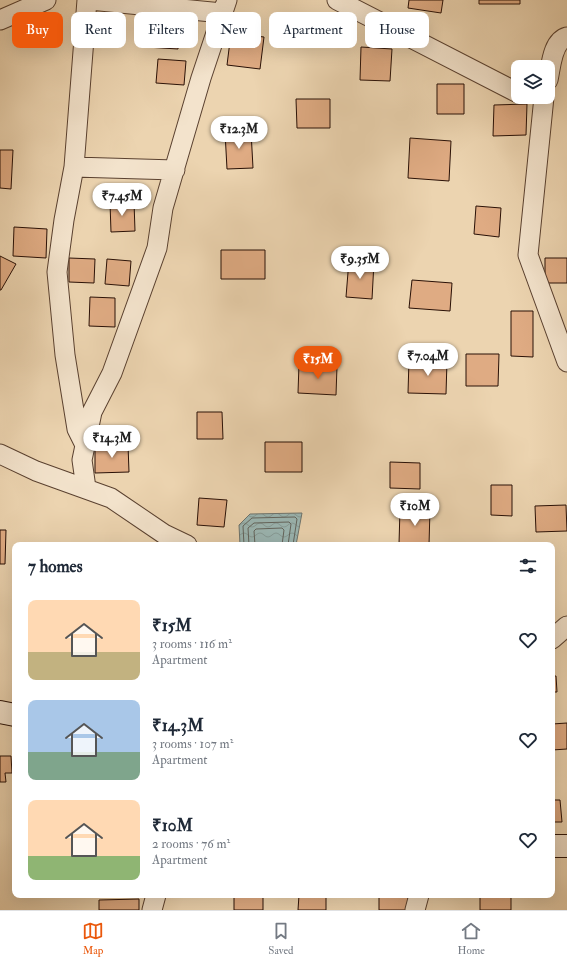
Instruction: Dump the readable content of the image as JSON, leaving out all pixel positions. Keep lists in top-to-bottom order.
{
  "page": {
    "chip": [
      "Buy",
      "Rent",
      "Filters",
      "New",
      "Apartment",
      "House"
    ],
    "price": [
      "₹12.3M",
      "₹7.45M",
      "₹9.35M",
      "₹7.04M",
      "₹15M",
      "₹14.3M",
      "₹10M"
    ],
    "heading": "7 homes",
    "list": [
      {
        "name": "₹15M",
        "note": "3 rooms · 116 m² · Apartment"
      },
      {
        "name": "₹14.3M",
        "note": "3 rooms · 107 m² · Apartment"
      },
      {
        "name": "₹10M",
        "note": "2 rooms · 76 m² · Apartment"
      }
    ],
    "tabs": ["Map", "Saved", "Home"]
  }
}
